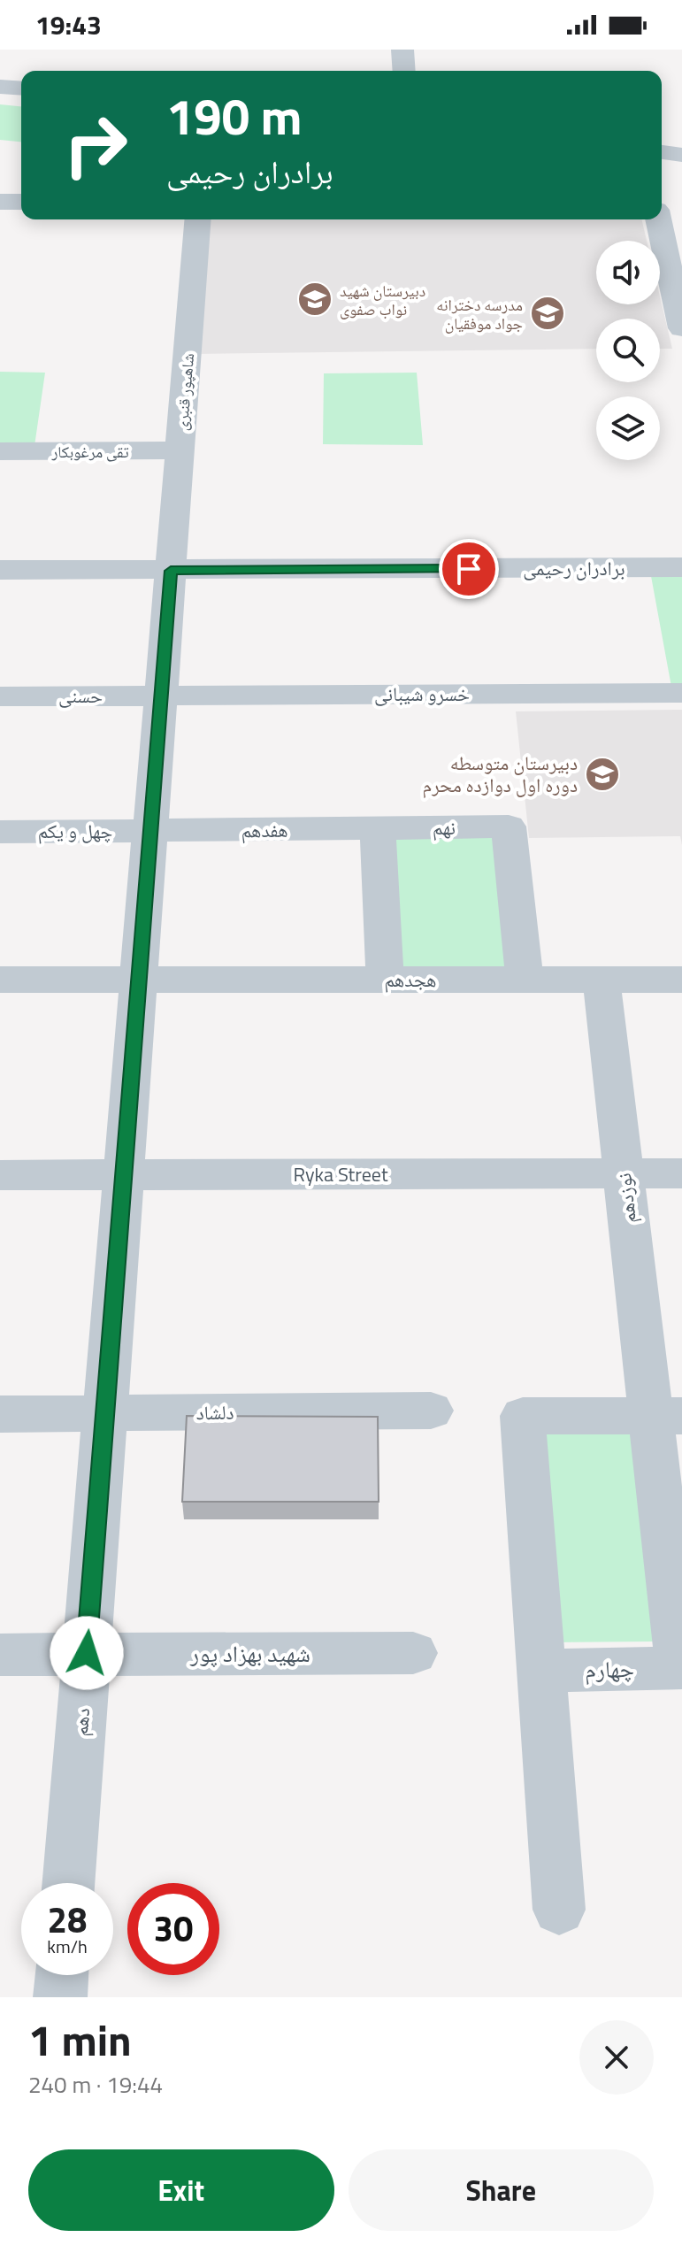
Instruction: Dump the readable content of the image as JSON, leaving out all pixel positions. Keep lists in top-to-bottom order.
{
  "streets": {
    "street": [
      "شاهپور قنبری",
      "تقی مرغوبکار",
      "برادران رحیمی",
      "خسرو شیبانی",
      "حسنی",
      "نهم",
      "هفدهم",
      "چهل و یکم",
      "هجدهم",
      "Ryka Street",
      "نوزدهم",
      "دلشاد",
      "شهید بهزاد پور",
      "چهارم",
      "دهم"
    ]
  },
  "crossings": [
    ["شاهپور قنبری", "تقی مرغوبکار"],
    ["شاهپور قنبری", "برادران رحیمی"],
    ["شاهپور قنبری", "دهم"],
    ["برادران رحیمی", "دهم"],
    ["خسرو شیبانی", "حسنی"],
    ["خسرو شیبانی", "دهم"],
    ["حسنی", "دهم"],
    ["نهم", "هفدهم"],
    ["نهم", "هجدهم"],
    ["هفدهم", "چهل و یکم"],
    ["هفدهم", "دهم"],
    ["چهل و یکم", "دهم"],
    ["هجدهم", "نوزدهم"],
    ["هجدهم", "دهم"],
    ["Ryka Street", "نوزدهم"],
    ["Ryka Street", "دهم"],
    ["نوزدهم", "چهارم"],
    ["دلشاد", "دهم"],
    ["شهید بهزاد پور", "دهم"]
  ],
  "places": {
    "school or university": ["دبیرستان شهید نواب صفوی", "مدرسه دخترانه جواد موفقیان", "دبیرستان متوسطه دوره اول دوازده محرم"]
  },
  "page": {
    "status": "19:43",
    "turn": ["190 m", "برادران رحیمی"],
    "speed": "28 km/h",
    "limit": "30",
    "heading": ["1 min", "240 m · 19:44"],
    "buttons": ["Exit", "Share"]
  }
}
